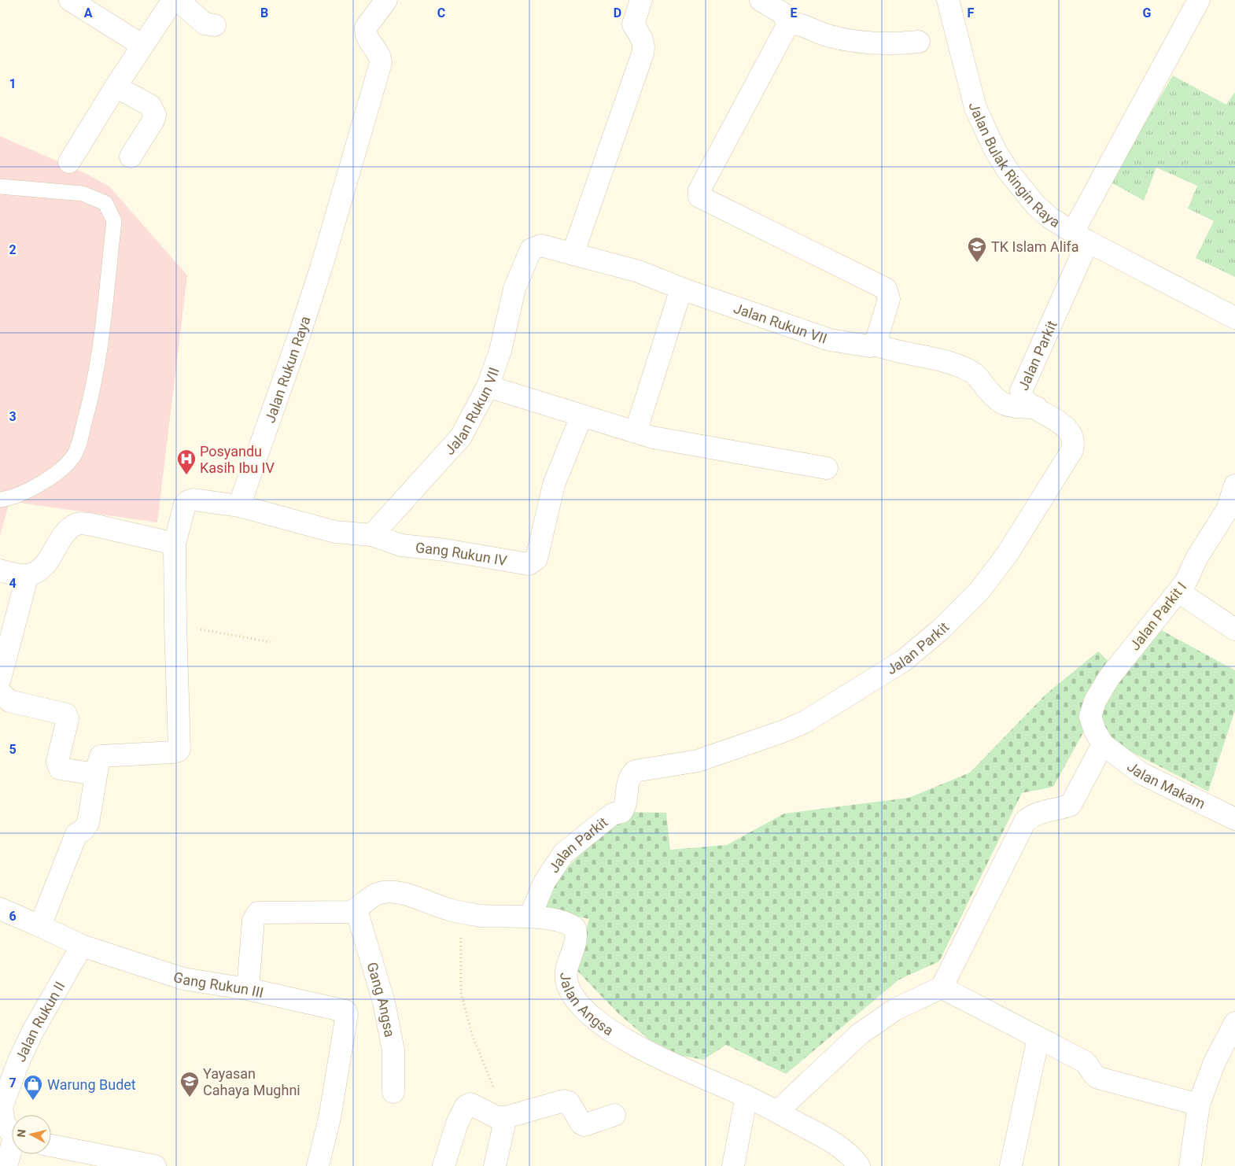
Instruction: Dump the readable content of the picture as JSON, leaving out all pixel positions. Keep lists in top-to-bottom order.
{
  "streets": {
    "street": [
      "Jalan Bulak Ringin Raya",
      "Jalan Rukun VII",
      "Jalan Parkit",
      "Jalan Rukun Raya",
      "Gang Rukun IV",
      "Jalan Parkit I",
      "Jalan Makam",
      "Gang Rukun III",
      "Gang Angsa",
      "Jalan Angsa",
      "Jalan Rukun II"
    ]
  },
  "crossings": [
    ["Jalan Bulak Ringin Raya", "Jalan Parkit"],
    ["Jalan Rukun VII", "Jalan Parkit"],
    ["Jalan Rukun VII", "Gang Rukun IV"],
    ["Jalan Parkit", "Jalan Angsa"],
    ["Jalan Rukun Raya", "Gang Rukun IV"],
    ["Jalan Parkit I", "Jalan Makam"],
    ["Gang Rukun III", "Jalan Rukun II"],
    ["Gang Angsa", "Jalan Angsa"]
  ],
  "places": {
    "school or university": ["TK Islam Alifa", "Yayasan Cahaya Mughni"],
    "hospital": ["Posyandu Kasih Ibu IV"],
    "shop": ["Warung Budet"]
  },
  "north": "left",
  "grid": {
    "columns": [
      "A",
      "B",
      "C",
      "D",
      "E",
      "F",
      "G"
    ],
    "rows": [
      "1",
      "2",
      "3",
      "4",
      "5",
      "6",
      "7"
    ]
  }
}
